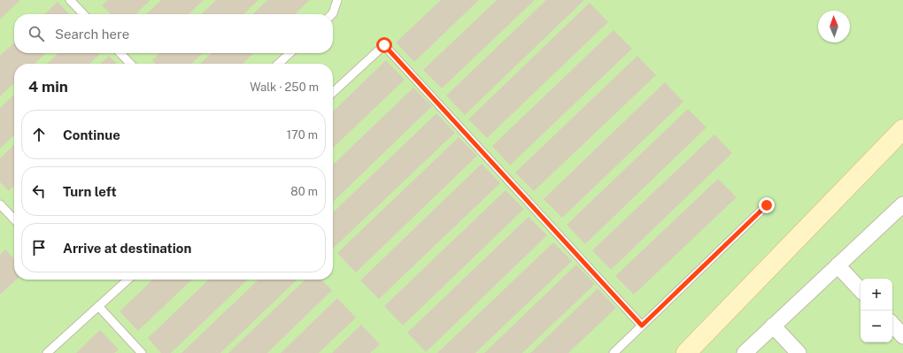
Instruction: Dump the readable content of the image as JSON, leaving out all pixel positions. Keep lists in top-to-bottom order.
{
  "north": "top",
  "page": {
    "search": "Search here",
    "heading": ["4 min", "Walk · 250 m"],
    "list": [
      ["Continue", "170 m"],
      ["Turn left", "80 m"],
      "Arrive at destination"
    ],
    "map_buttons": ["+", "−"]
  }
}
